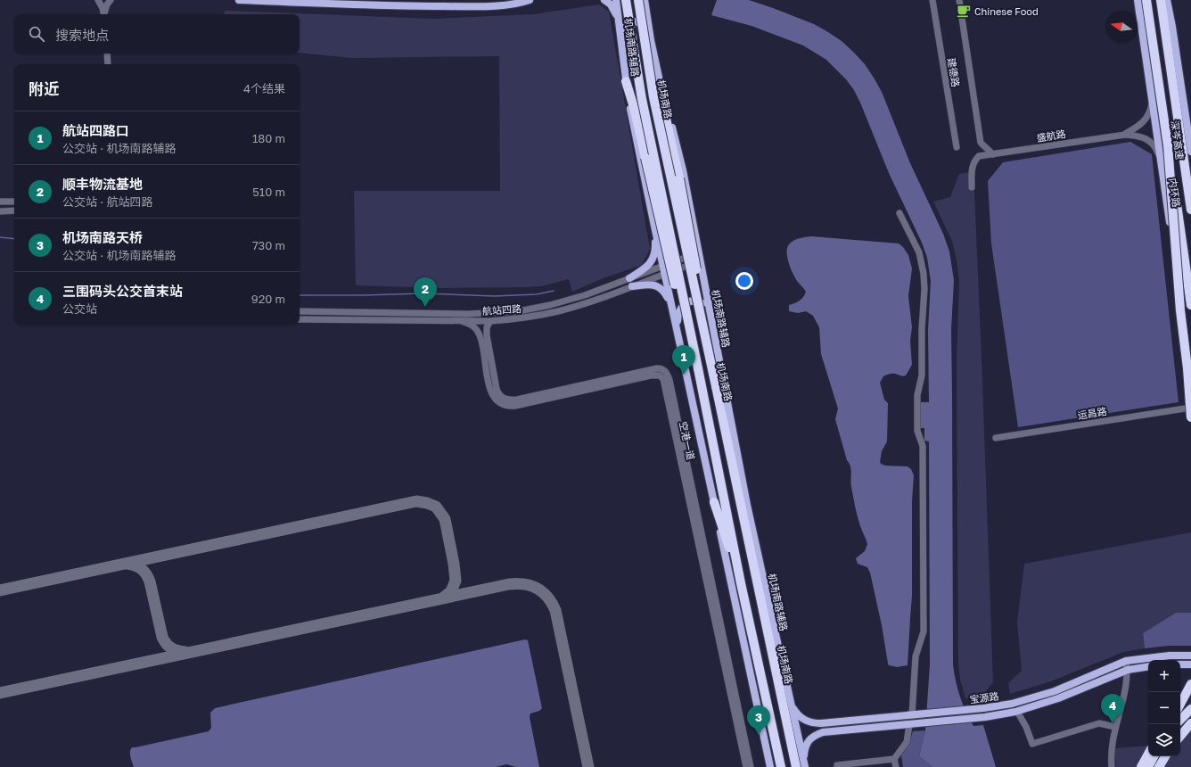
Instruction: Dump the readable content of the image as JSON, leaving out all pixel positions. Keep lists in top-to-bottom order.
{
  "streets": {
    "highway": ["机场南路", "深岑高速"],
    "main road": ["机场南路辅路", "内环路", "宝源路"],
    "street": [
      "建德路",
      "盛航路",
      "航站四路",
      "运昌路",
      "空港一道"
    ]
  },
  "crossings": [
    ["机场南路辅路", "航站四路"],
    ["机场南路辅路", "宝源路"],
    ["航站四路", "空港一道"]
  ],
  "places": {
    "cafe": ["Chinese Food"]
  },
  "north": "left",
  "page": {
    "search": "搜索地点",
    "heading": ["附近", "4个结果"],
    "list": [
      {
        "mark": "1",
        "name": "航站四路口",
        "note": "公交站 · 机场南路辅路",
        "value": "180 m"
      },
      {
        "mark": "2",
        "name": "顺丰物流基地",
        "note": "公交站 · 航站四路",
        "value": "510 m"
      },
      {
        "mark": "3",
        "name": "机场南路天桥",
        "note": "公交站 · 机场南路辅路",
        "value": "730 m"
      },
      {
        "mark": "4",
        "name": "三围码头公交首末站",
        "note": "公交站",
        "value": "920 m"
      }
    ],
    "pins": [
      "2",
      "1",
      "4",
      "3"
    ],
    "map_buttons": ["+", "−"]
  }
}
